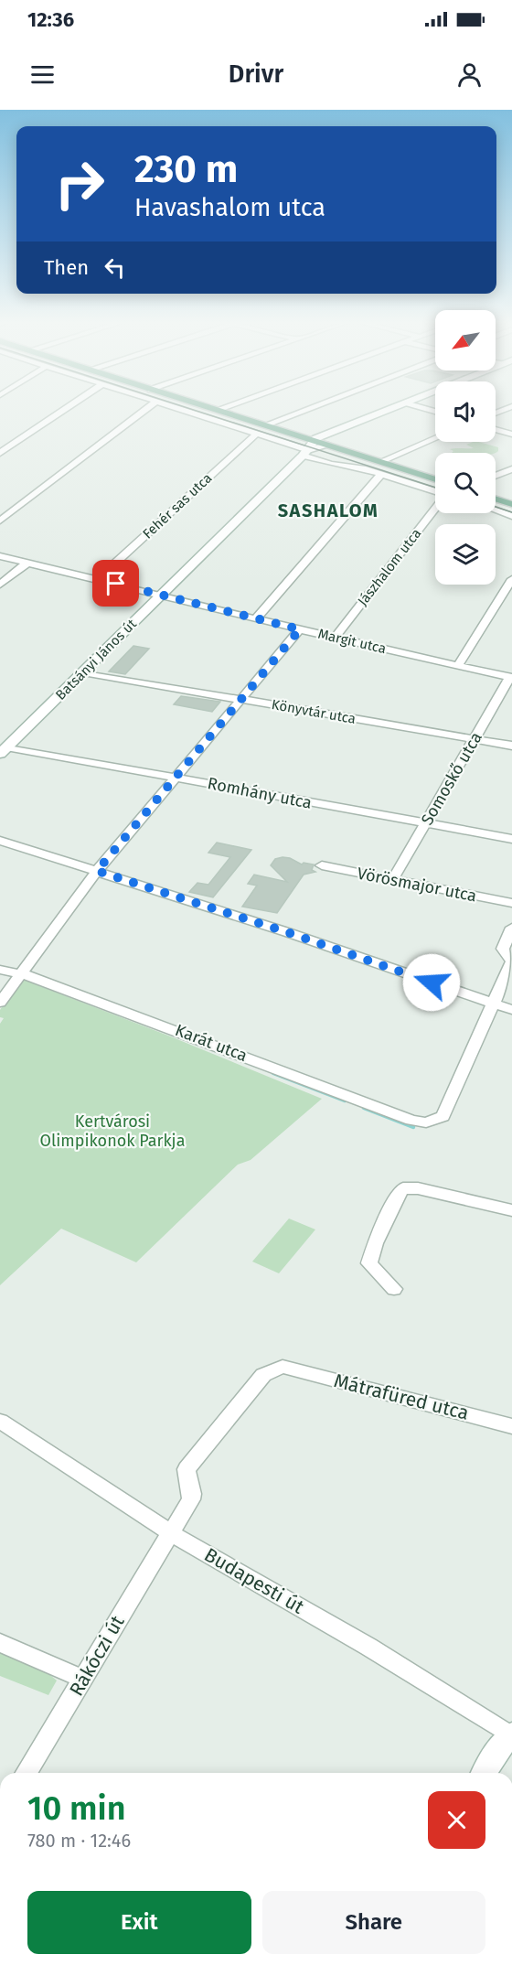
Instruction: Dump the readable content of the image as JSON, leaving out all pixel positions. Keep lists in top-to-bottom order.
{
  "streets": {
    "street": [
      "Fehér sas utca",
      "Jászhalom utca",
      "Margit utca",
      "Batsányi János út",
      "Könyvtár utca",
      "Somoskő utca",
      "Romhány utca",
      "Vörösmajor utca",
      "Karát utca",
      "Mátrafüred utca",
      "Budapesti út",
      "Rákóczi út"
    ]
  },
  "crossings": [
    ["Fehér sas utca", "Margit utca"],
    ["Jászhalom utca", "Margit utca"],
    ["Margit utca", "Batsányi János út"],
    ["Margit utca", "Somoskő utca"],
    ["Batsányi János út", "Könyvtár utca"],
    ["Batsányi János út", "Romhány utca"],
    ["Könyvtár utca", "Somoskő utca"],
    ["Somoskő utca", "Romhány utca"],
    ["Somoskő utca", "Vörösmajor utca"],
    ["Mátrafüred utca", "Rákóczi út"],
    ["Budapesti út", "Rákóczi út"]
  ],
  "districts": ["SASHALOM"],
  "parks": ["Kertvárosi Olimpikonok Parkja"],
  "north": "bottom left",
  "page": {
    "status": "12:36",
    "header": "Drivr",
    "turn": ["230 m", "Havashalom utca"],
    "then": "Then",
    "heading": ["10 min", "780 m · 12:46"],
    "buttons": ["Exit", "Share"]
  }
}
